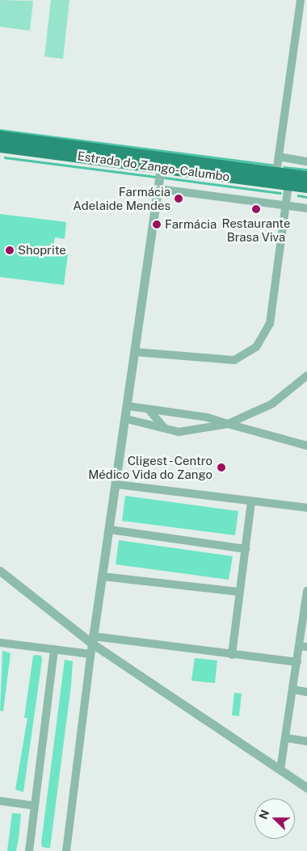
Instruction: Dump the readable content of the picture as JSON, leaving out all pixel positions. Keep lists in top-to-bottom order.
{
  "streets": {
    "main road": ["Estrada do Zango-Calumbo"]
  },
  "places": [
    "Farmácia Adelaide Mendes",
    "Restaurante Brasa Viva",
    "Farmácia",
    "Shoprite",
    "Cligest - Centro Médico Vida do Zango"
  ],
  "north": "left"
}
